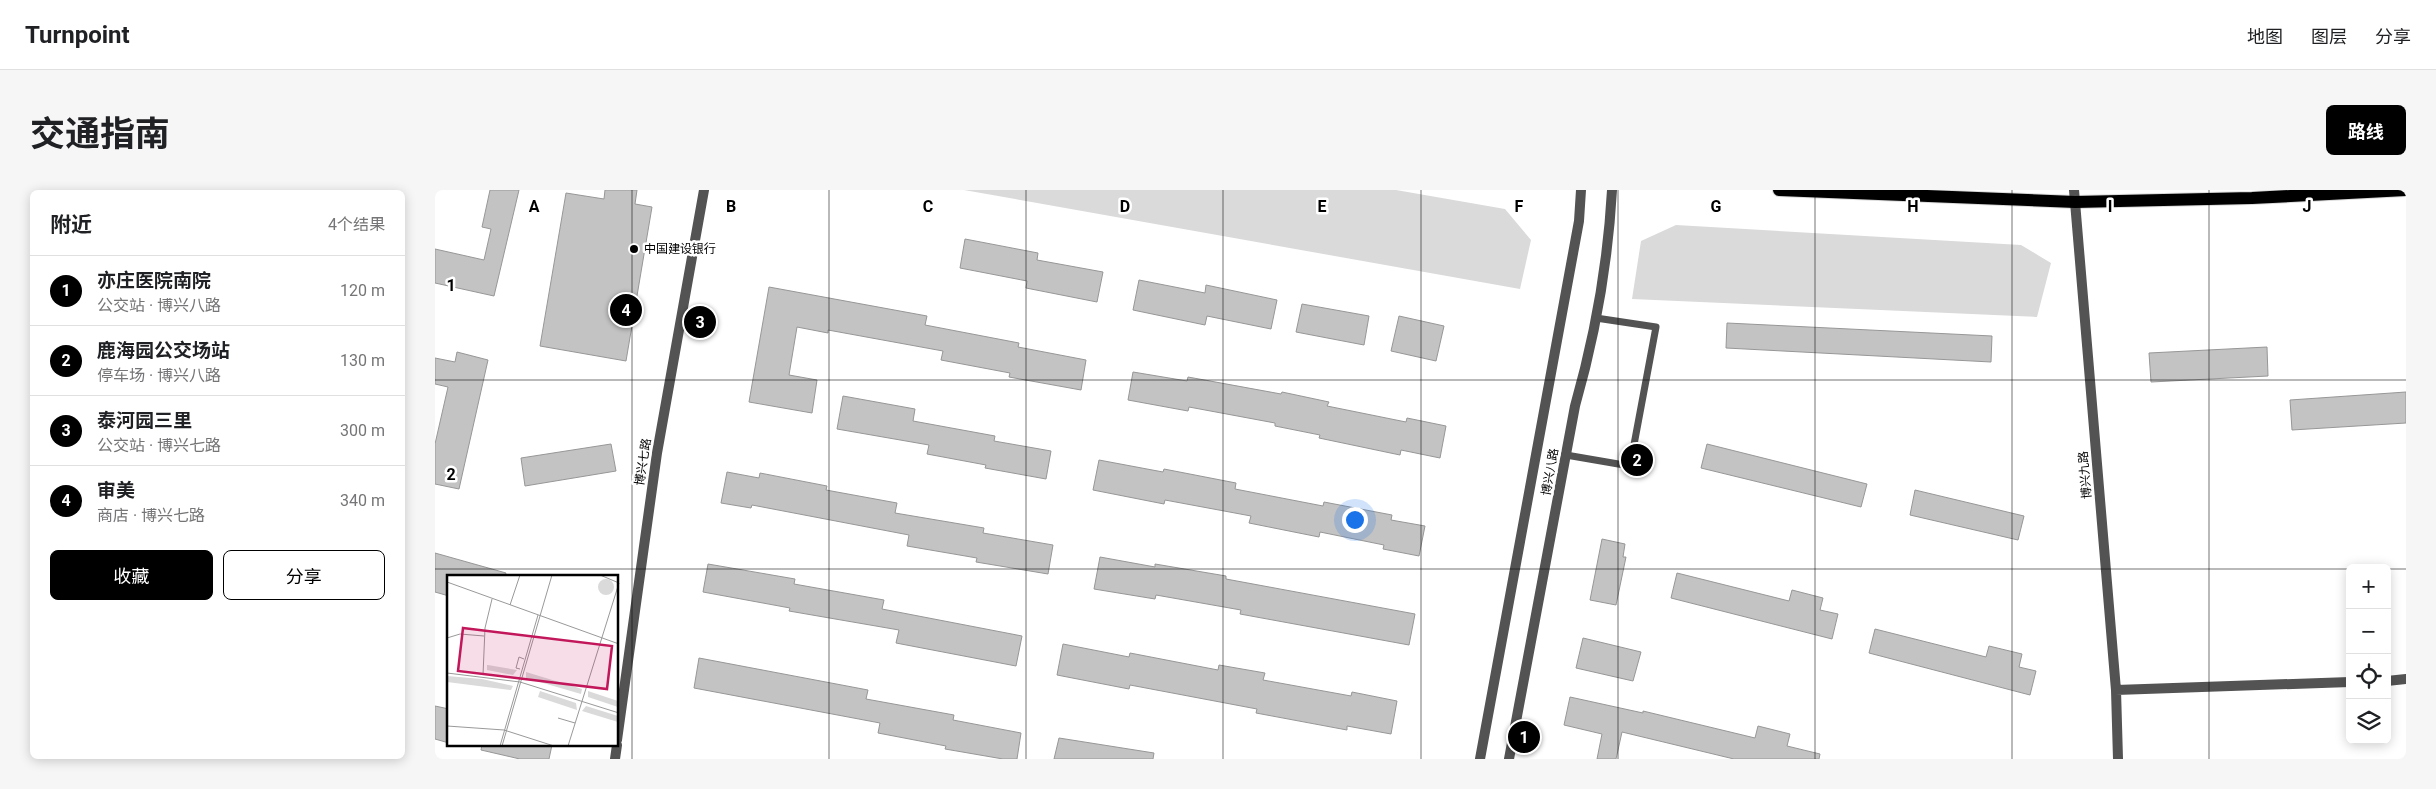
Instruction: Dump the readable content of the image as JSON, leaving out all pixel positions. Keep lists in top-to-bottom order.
{
  "streets": {
    "street": ["博兴七路", "博兴八路", "博兴九路"]
  },
  "places": ["中国建设银行"],
  "page": {
    "header": "Turnpoint",
    "nav": ["地图", "图层", "分享"],
    "title": "交通指南",
    "buttons": [
      "路线",
      ["收藏", "分享"]
    ],
    "heading": ["附近", "4个结果"],
    "list": [
      {
        "mark": "1",
        "name": "亦庄医院南院",
        "note": "公交站 · 博兴八路",
        "value": "120 m"
      },
      {
        "mark": "2",
        "name": "鹿海园公交场站",
        "note": "停车场 · 博兴八路",
        "value": "130 m"
      },
      {
        "mark": "3",
        "name": "泰河园三里",
        "note": "公交站 · 博兴七路",
        "value": "300 m"
      },
      {
        "mark": "4",
        "name": "审美",
        "note": "商店 · 博兴七路",
        "value": "340 m"
      }
    ],
    "pins": [
      "4",
      "3",
      "2",
      "1"
    ],
    "map_buttons": ["+", "−"]
  },
  "grid": {
    "columns": [
      "A",
      "B",
      "C",
      "D",
      "E",
      "F",
      "G",
      "H",
      "I",
      "J"
    ],
    "rows": ["1", "2"]
  }
}
